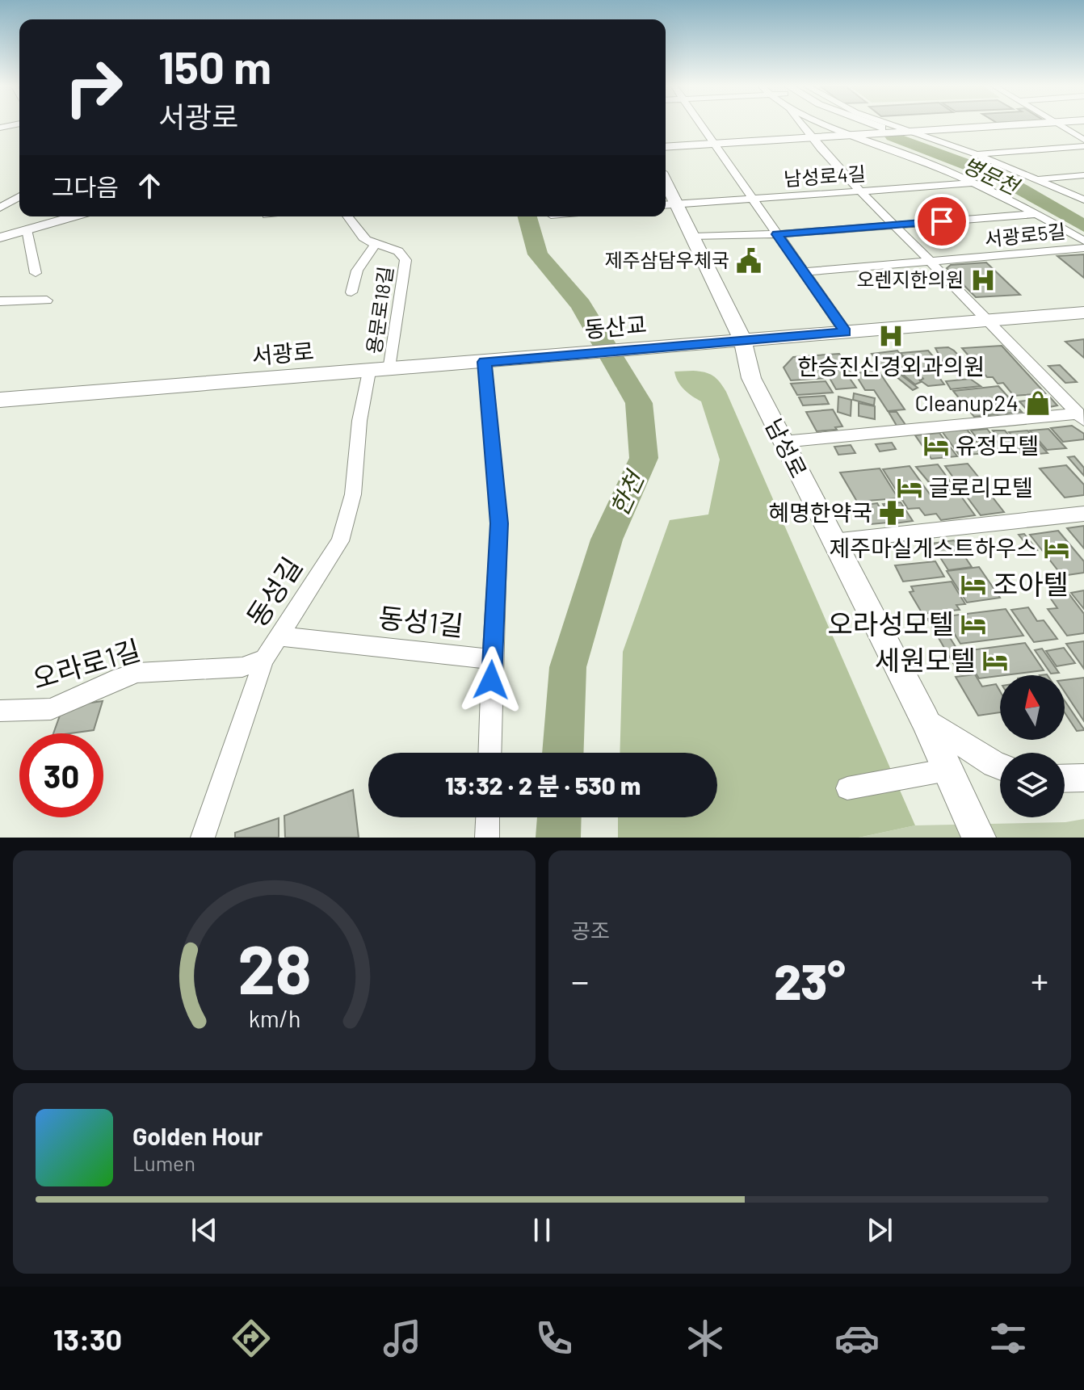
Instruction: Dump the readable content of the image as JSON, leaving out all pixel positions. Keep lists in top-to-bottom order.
{
  "streets": {
    "main road": ["동산교", "서광로", "남성로"],
    "street": [
      "남성로4길",
      "서광로5길",
      "용문로18길",
      "동성길",
      "동성1길",
      "오라로1길"
    ]
  },
  "crossings": [
    ["남성로4길", "남성로"],
    ["서광로5길", "남성로"],
    ["용문로18길", "서광로"],
    ["동산교", "서광로"],
    ["동산교", "남성로"],
    ["서광로", "동성길"],
    ["동성길", "동성1길"],
    ["동성길", "오라로1길"]
  ],
  "water": ["병문천", "한천"],
  "places": {
    "public building": ["제주삼담우체국"],
    "hospital": ["오렌지한의원", "한승진신경외과의원"],
    "shop": ["Cleanup24"],
    "hotel": [
      "유정모텔",
      "글로리모텔",
      "제주마실게스트하우스",
      "조아텔",
      "오라성모텔",
      "세원모텔"
    ],
    "pharmacy": ["혜명한약국"]
  },
  "north": "top",
  "page": {
    "turn": ["150 m", "서광로"],
    "then": "그다음",
    "limit": "30",
    "trip": "13:32 · 2 분 · 530 m",
    "tile": "공조",
    "heat": ["−", "23°", "+"],
    "song": ["Golden Hour", "Lumen"],
    "tabs": "13:30",
    "gauge": ["28", "km/h"]
  }
}
